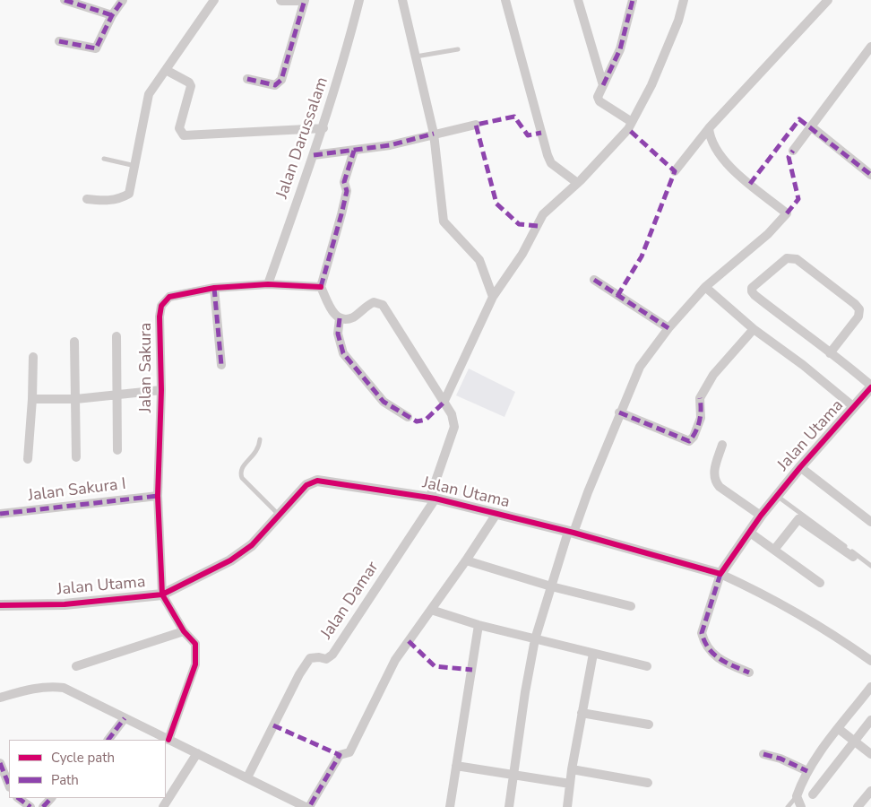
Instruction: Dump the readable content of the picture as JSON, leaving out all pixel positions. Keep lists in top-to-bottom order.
{
  "streets": {
    "street": [
      "Jalan Darussalam",
      "Jalan Sakura",
      "Jalan Utama",
      "Jalan Sakura I",
      "Jalan Damar"
    ]
  },
  "crossings": [
    ["Jalan Darussalam", "Jalan Sakura"],
    ["Jalan Sakura", "Jalan Utama"],
    ["Jalan Sakura", "Jalan Sakura I"],
    ["Jalan Utama", "Jalan Damar"]
  ],
  "legend": ["Cycle path", "Path"]
}
